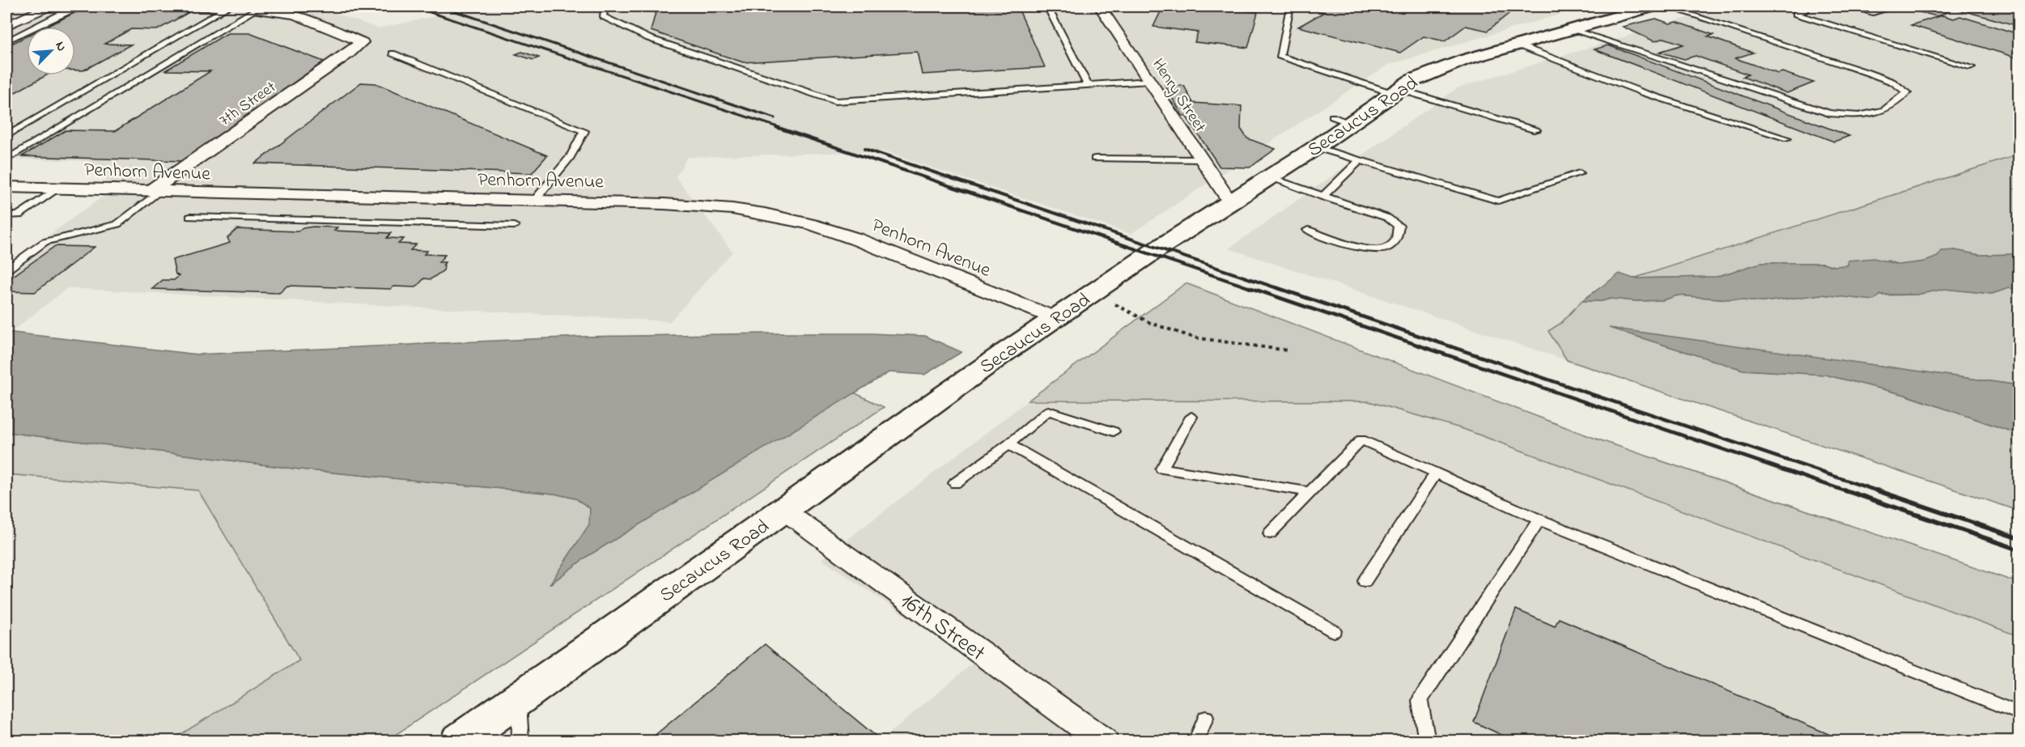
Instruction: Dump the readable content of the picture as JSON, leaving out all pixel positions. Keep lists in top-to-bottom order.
{
  "streets": {
    "main road": ["Secaucus Road"],
    "street": [
      "Henry Street",
      "7th Street",
      "Penhorn Avenue",
      "16th Street"
    ]
  },
  "crossings": [
    ["Henry Street", "Secaucus Road"],
    ["7th Street", "Penhorn Avenue"],
    ["Secaucus Road", "Penhorn Avenue"],
    ["Secaucus Road", "16th Street"]
  ],
  "north": "top right"
}
